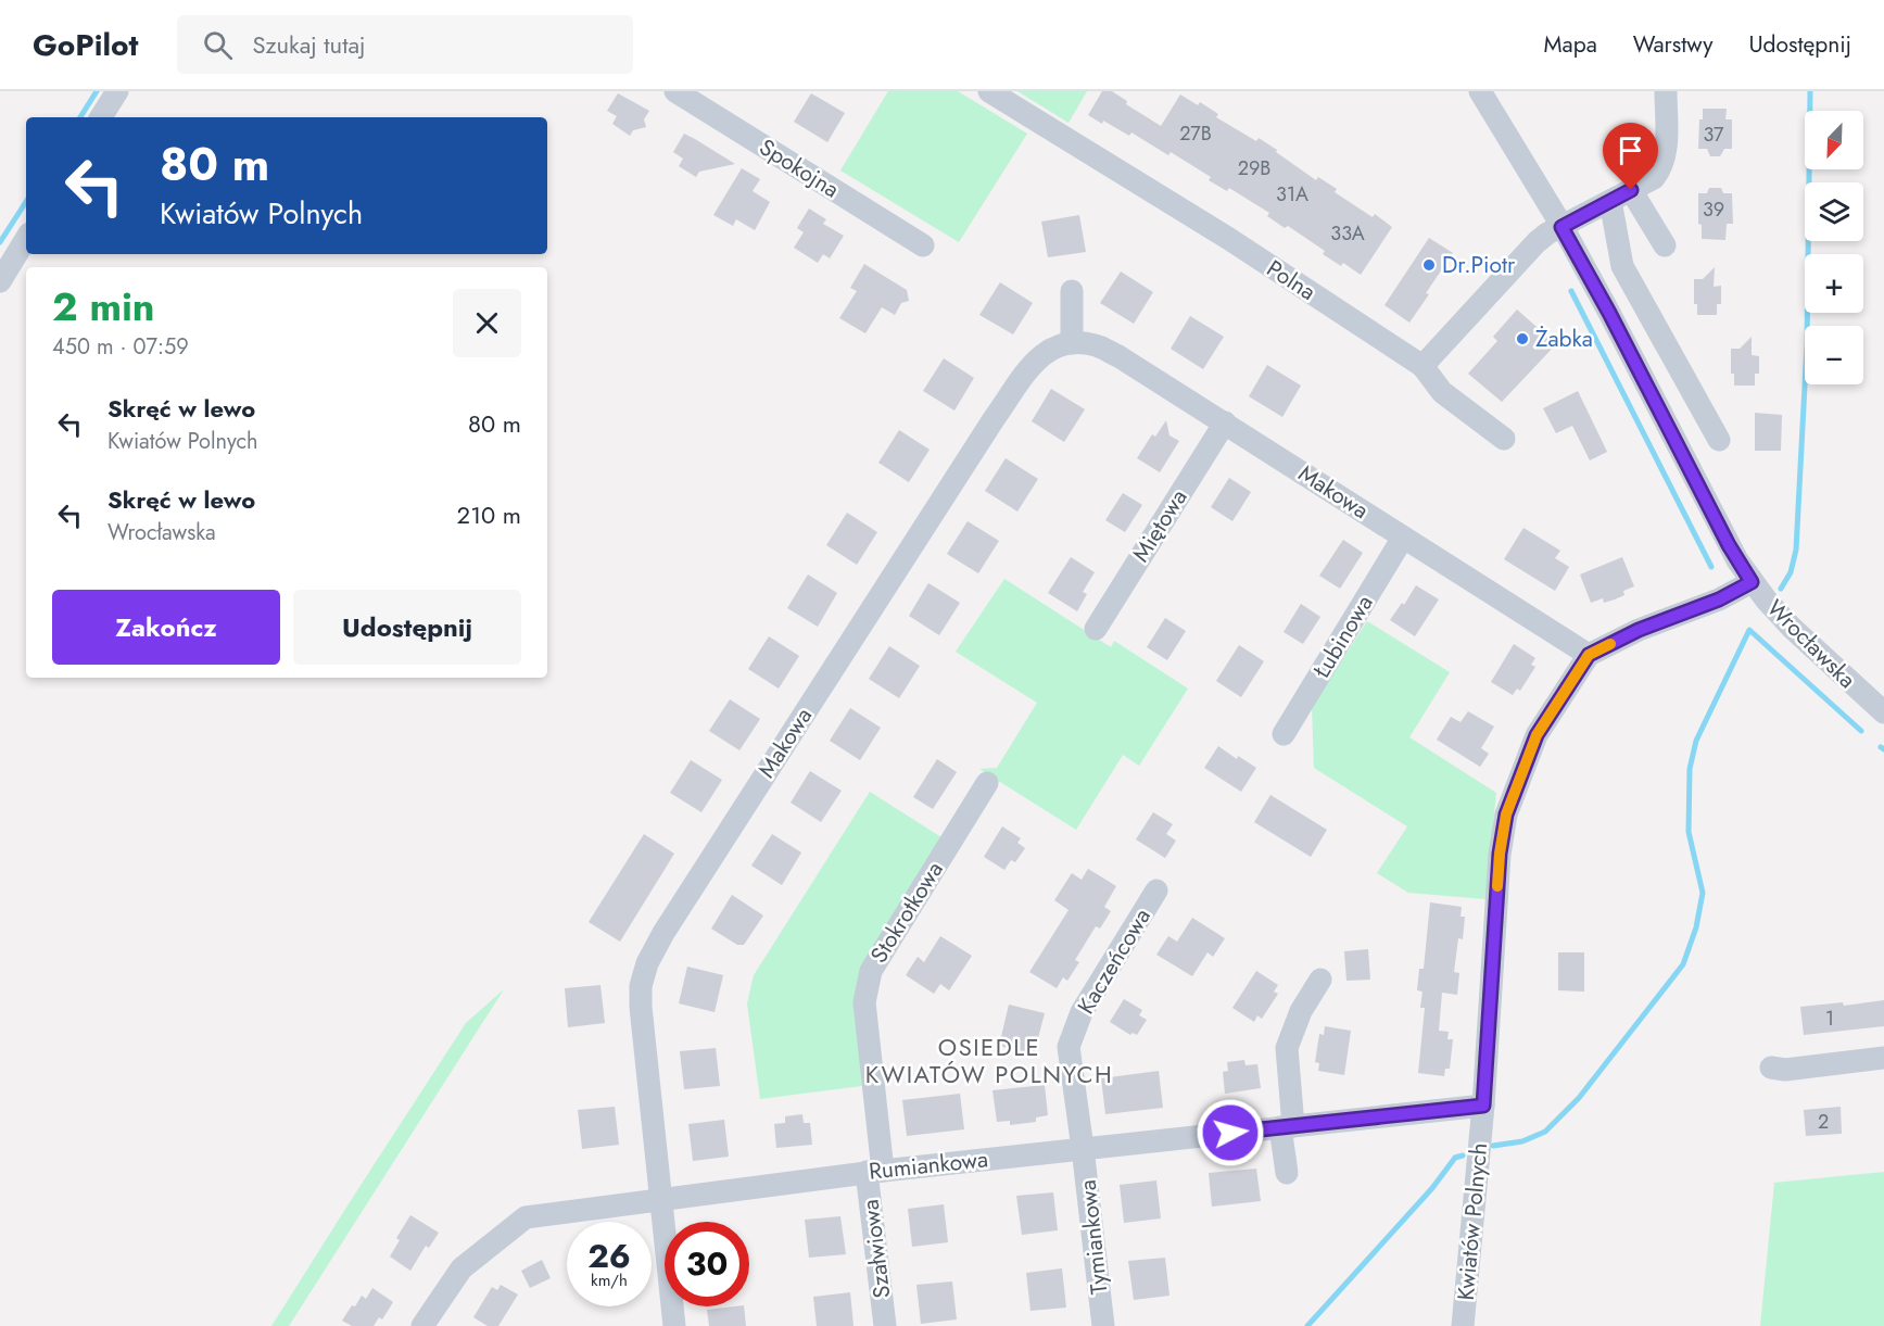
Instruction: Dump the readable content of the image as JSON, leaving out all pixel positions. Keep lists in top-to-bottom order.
{
  "streets": {
    "street": [
      "Spokojna",
      "Polna",
      "Makowa",
      "Miętowa",
      "Łubinowa",
      "Wrocławska",
      "Stokrotkowa",
      "Kaczeńcowa",
      "Rumiankowa",
      "Kwiatów Polnych",
      "Tymiankowa",
      "Szałwiowa"
    ]
  },
  "crossings": [
    ["Makowa", "Miętowa"],
    ["Makowa", "Łubinowa"],
    ["Makowa", "Rumiankowa"],
    ["Makowa", "Kwiatów Polnych"],
    ["Stokrotkowa", "Rumiankowa"],
    ["Stokrotkowa", "Szałwiowa"],
    ["Kaczeńcowa", "Rumiankowa"],
    ["Kaczeńcowa", "Tymiankowa"],
    ["Rumiankowa", "Kwiatów Polnych"],
    ["Rumiankowa", "Tymiankowa"],
    ["Rumiankowa", "Szałwiowa"]
  ],
  "districts": ["OSIEDLE KWIATÓW POLNYCH"],
  "places": ["Dr.Piotr", "Żabka"],
  "house_numbers": [
    "27B",
    "37",
    "29B",
    "31A",
    "39",
    "33A",
    "1",
    "2"
  ],
  "north": "bottom left",
  "page": {
    "header": "GoPilot",
    "search": "Szukaj tutaj",
    "nav": ["Mapa", "Warstwy", "Udostępnij"],
    "map_buttons": ["+", "−"],
    "turn": ["80 m", "Kwiatów Polnych"],
    "heading": ["2 min", "450 m · 07:59"],
    "list": [
      {
        "name": "Skręć w lewo",
        "note": "Kwiatów Polnych",
        "value": "80 m"
      },
      {
        "name": "Skręć w lewo",
        "note": "Wrocławska",
        "value": "210 m"
      }
    ],
    "buttons": ["Zakończ", "Udostępnij"],
    "speed": "26 km/h",
    "limit": "30"
  }
}
